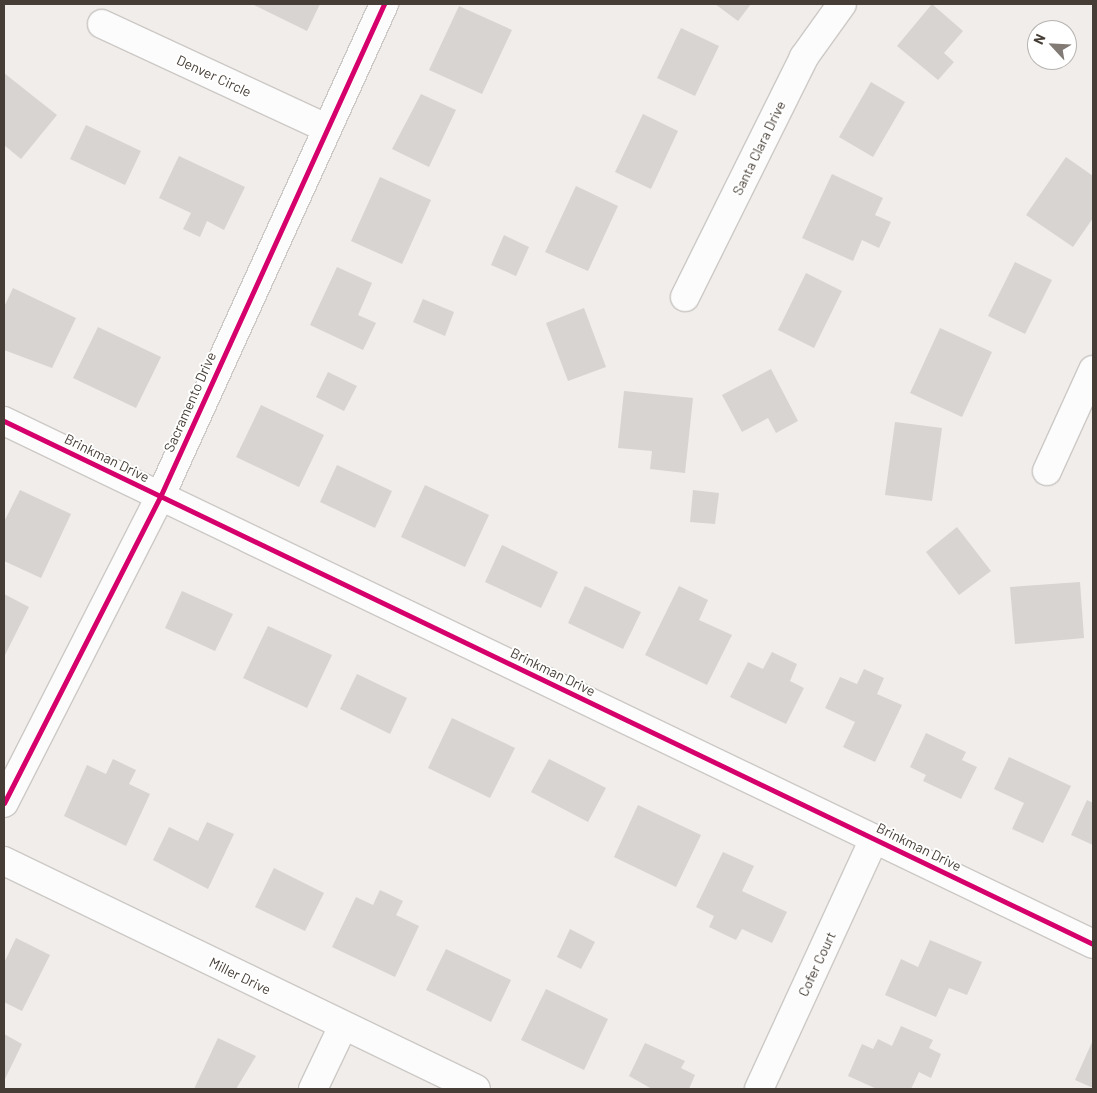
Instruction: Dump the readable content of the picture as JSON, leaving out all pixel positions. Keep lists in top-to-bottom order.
{
  "streets": {
    "street": [
      "Denver Circle",
      "Santa Clara Drive",
      "Sacramento Drive",
      "Brinkman Drive",
      "Cofer Court",
      "Miller Drive"
    ]
  },
  "crossings": [
    ["Denver Circle", "Sacramento Drive"],
    ["Sacramento Drive", "Brinkman Drive"],
    ["Brinkman Drive", "Cofer Court"]
  ],
  "north": "top left"
}
